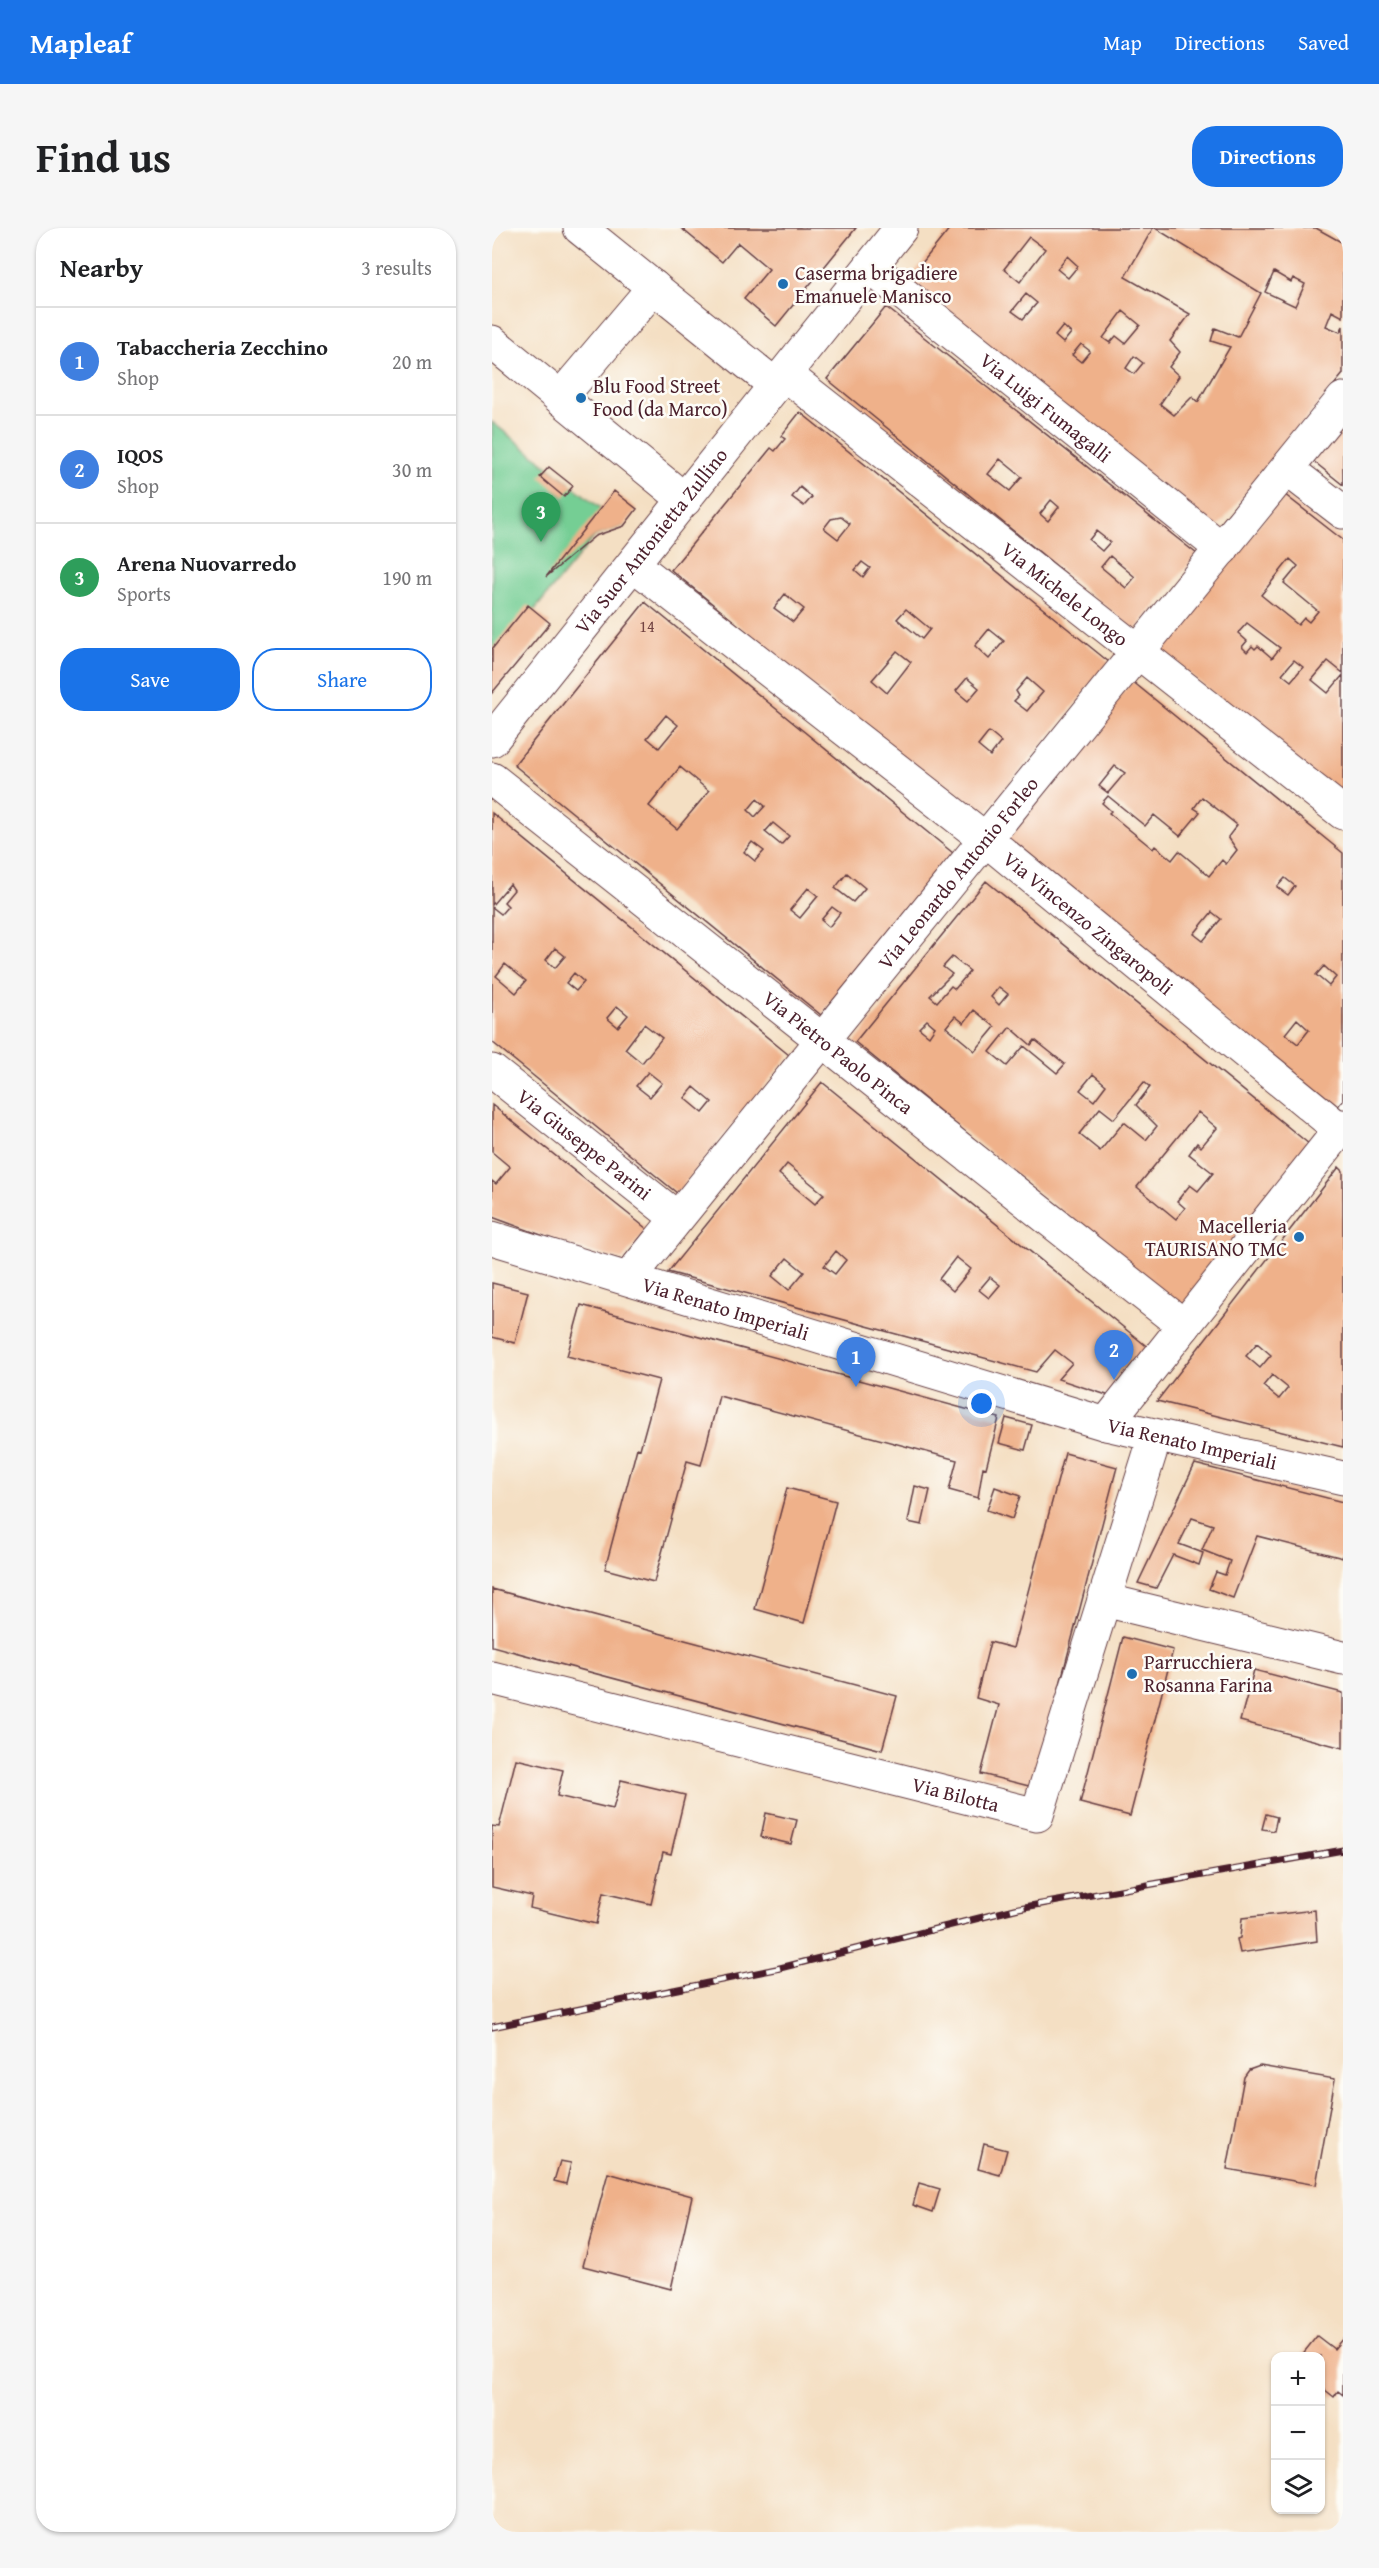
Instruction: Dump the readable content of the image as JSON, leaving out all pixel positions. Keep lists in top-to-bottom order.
{
  "streets": {
    "street": [
      "Via Luigi Fumagalli",
      "Via Suor Antonietta Zullino",
      "Via Michele Longo",
      "Via Leonardo Antonio Forleo",
      "Via Vincenzo Zingaropoli",
      "Via Pietro Paolo Pinca",
      "Via Giuseppe Parini",
      "Via Renato Imperiali",
      "Via Bilotta"
    ]
  },
  "crossings": [
    ["Via Luigi Fumagalli", "Via Suor Antonietta Zullino"],
    ["Via Luigi Fumagalli", "Via Leonardo Antonio Forleo"],
    ["Via Suor Antonietta Zullino", "Via Michele Longo"],
    ["Via Suor Antonietta Zullino", "Via Vincenzo Zingaropoli"],
    ["Via Michele Longo", "Via Leonardo Antonio Forleo"],
    ["Via Leonardo Antonio Forleo", "Via Vincenzo Zingaropoli"],
    ["Via Leonardo Antonio Forleo", "Via Pietro Paolo Pinca"],
    ["Via Leonardo Antonio Forleo", "Via Giuseppe Parini"],
    ["Via Leonardo Antonio Forleo", "Via Renato Imperiali"],
    ["Via Renato Imperiali", "Via Bilotta"]
  ],
  "places": [
    "Caserma brigadiere Emanuele Manisco",
    "Blu Food Street Food (da Marco)",
    "Macelleria TAURISANO TMC",
    "Parrucchiera Rosanna Farina"
  ],
  "house_numbers": ["14"],
  "page": {
    "header": "Mapleaf",
    "nav": ["Map", "Directions", "Saved"],
    "title": "Find us",
    "buttons": [
      "Directions",
      ["Save", "Share"]
    ],
    "heading": ["Nearby", "3 results"],
    "list": [
      {
        "mark": "1",
        "name": "Tabaccheria Zecchino",
        "note": "Shop",
        "value": "20 m"
      },
      {
        "mark": "2",
        "name": "IQOS",
        "note": "Shop",
        "value": "30 m"
      },
      {
        "mark": "3",
        "name": "Arena Nuovarredo",
        "note": "Sports",
        "value": "190 m"
      }
    ],
    "pins": ["3", "2", "1"],
    "map_buttons": ["+", "−"]
  }
}
